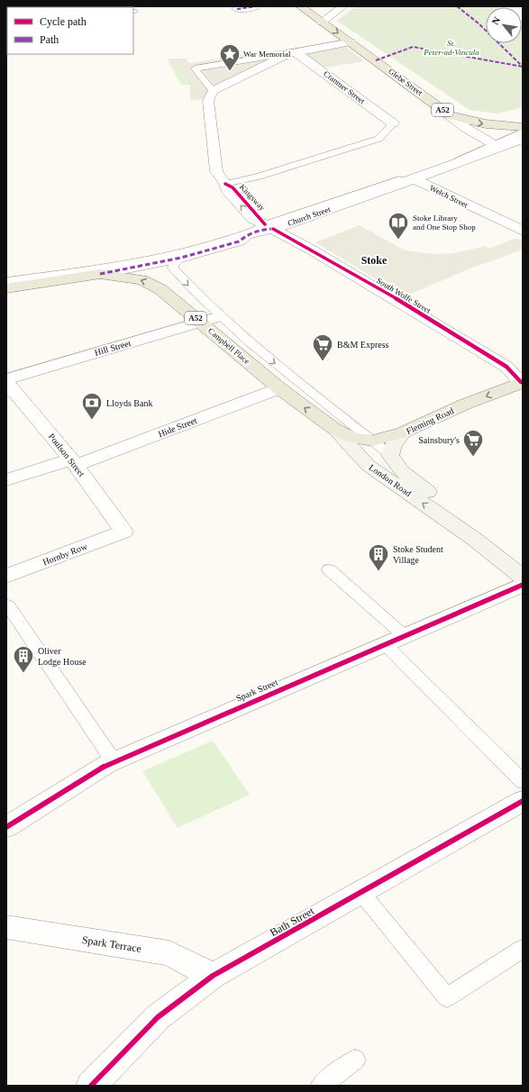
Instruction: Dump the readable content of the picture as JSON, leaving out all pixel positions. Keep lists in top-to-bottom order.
{
  "streets": {
    "main road": [
      "Glebe Street",
      "A52",
      "Church Street",
      "Campbell Place",
      "Fleming Road",
      "London Road"
    ],
    "street": [
      "Cranmer Street",
      "Welch Street",
      "Kingsway",
      "South Wolfe Street",
      "Hill Street",
      "Hide Street",
      "Poulson Street",
      "Hornby Row",
      "Spark Street",
      "Bath Street",
      "Spark Terrace"
    ]
  },
  "crossings": [
    ["Welch Street", "Church Street"],
    ["Kingsway", "Church Street"],
    ["Kingsway", "South Wolfe Street"],
    ["Church Street", "South Wolfe Street"],
    ["Church Street", "Campbell Place"],
    ["South Wolfe Street", "Fleming Road"],
    ["Campbell Place", "Hill Street"],
    ["Campbell Place", "Hide Street"],
    ["Campbell Place", "London Road"],
    ["Hill Street", "Poulson Street"],
    ["Fleming Road", "London Road"],
    ["Hide Street", "Poulson Street"],
    ["Hide Street", "London Road"],
    ["Poulson Street", "Hornby Row"],
    ["Bath Street", "Spark Terrace"]
  ],
  "one_way": [
    "Glebe Street",
    "Kingsway",
    "Campbell Place",
    "Fleming Road"
  ],
  "districts": ["Stoke"],
  "parks": ["St. Peter-ad-Vincula"],
  "places": {
    "place": ["War Memorial"],
    "library": ["Stoke Library and One Stop Shop"],
    "supermarket": ["B&M Express", "Sainsbury's"],
    "bank": ["Lloyds Bank"],
    "building": ["Stoke Student Village", "Oliver Lodge House"]
  },
  "legend": ["Cycle path", "Path"],
  "north": "top left"
}
